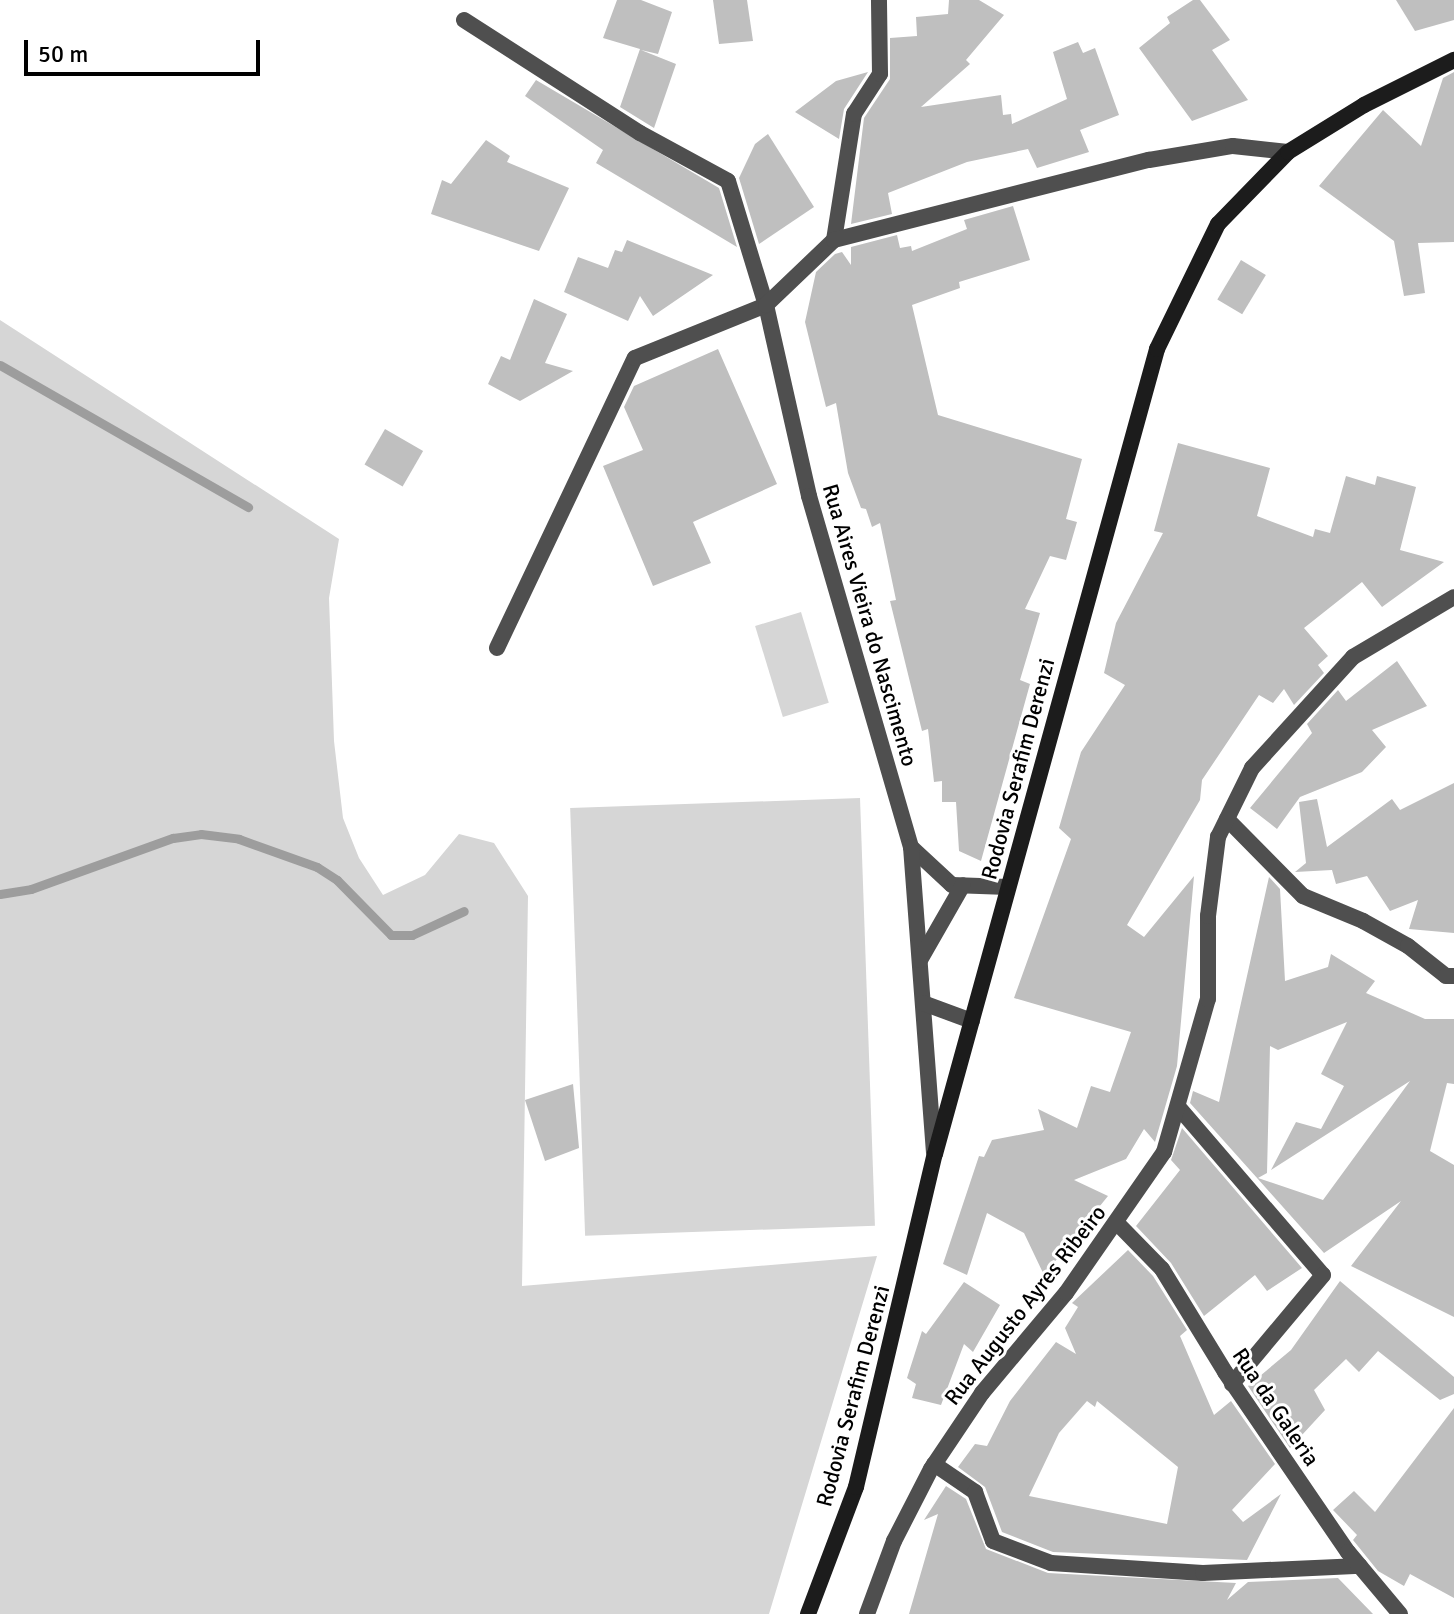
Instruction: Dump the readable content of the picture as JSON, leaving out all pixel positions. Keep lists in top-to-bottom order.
{
  "streets": {
    "main road": ["Rodovia Serafim Derenzi"],
    "street": ["Rua Aires Vieira do Nascimento", "Rua Augusto Ayres Ribeiro", "Rua da Galeria"]
  },
  "crossings": [
    ["Rua Aires Vieira do Nascimento", "Rodovia Serafim Derenzi"],
    ["Rua Augusto Ayres Ribeiro", "Rua da Galeria"]
  ],
  "scale_bar": "50 m"
}
